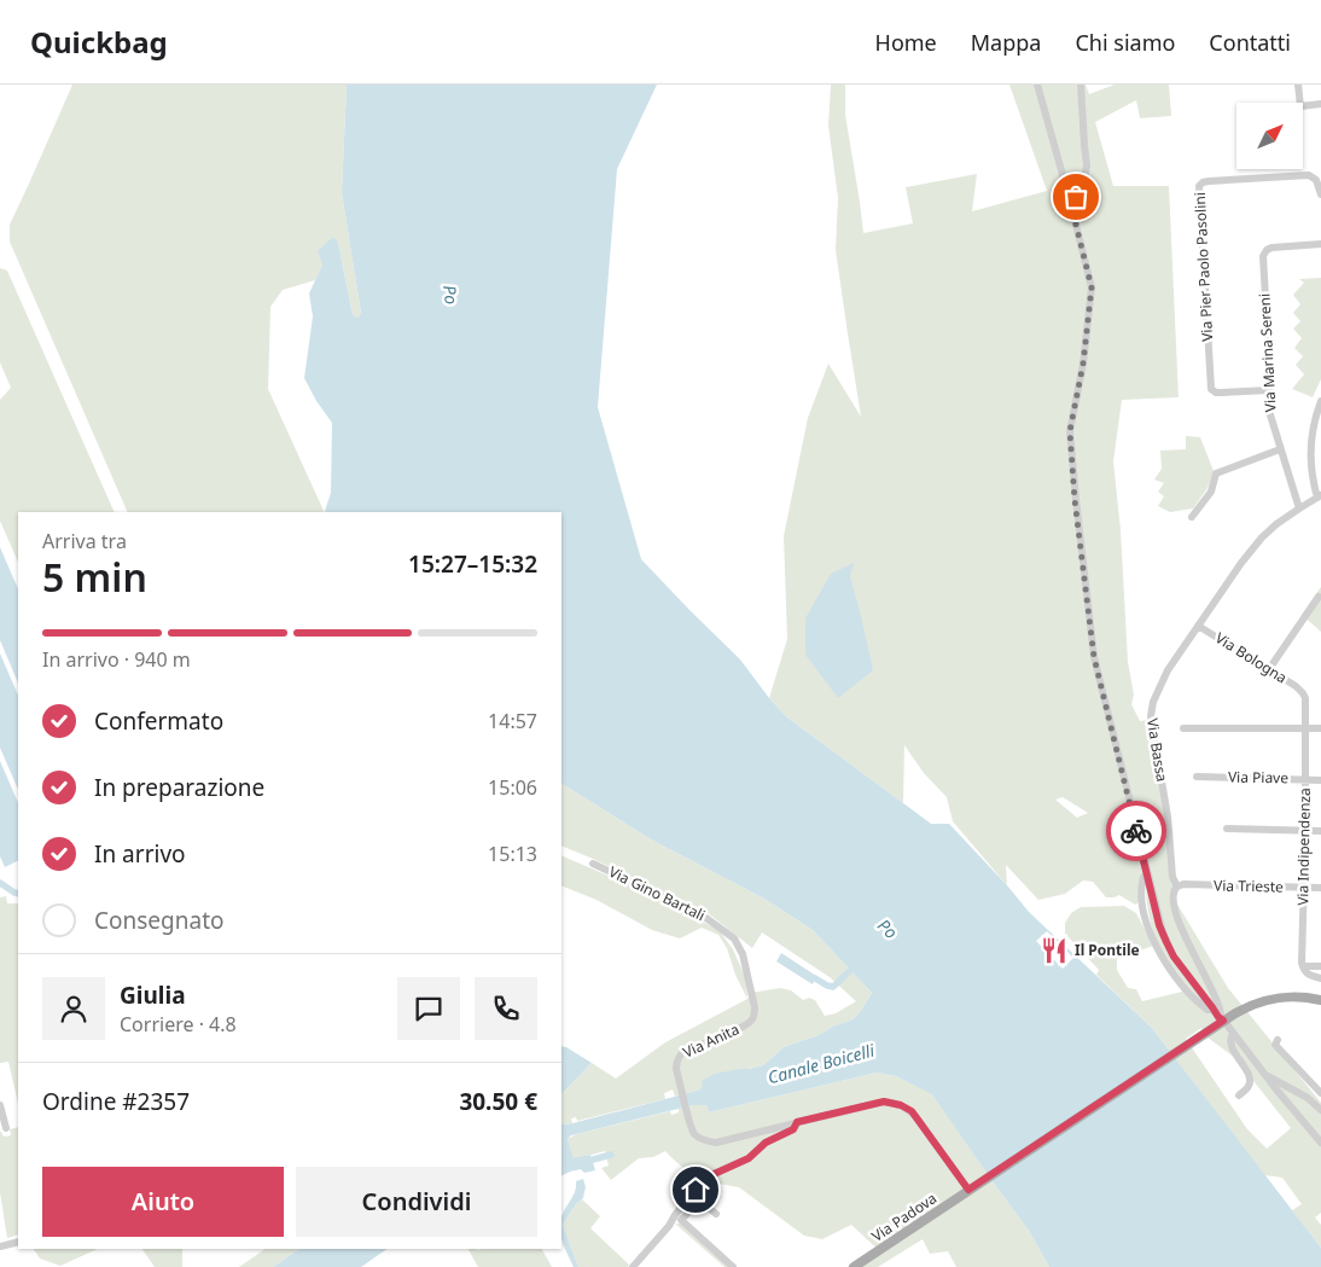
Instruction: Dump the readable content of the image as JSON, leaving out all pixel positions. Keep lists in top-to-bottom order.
{
  "streets": {
    "main road": ["Via Padova"],
    "street": [
      "Via Pier Paolo Pasolini",
      "Via Marina Sereni",
      "Via Bologna",
      "Via Bassa",
      "Via Piave",
      "Via Indipendenza",
      "Via Trieste",
      "Via Gino Bartali",
      "Via Anita"
    ]
  },
  "crossings": [
    ["Via Pier Paolo Pasolini", "Via Marina Sereni"],
    ["Via Marina Sereni", "Via Bassa"],
    ["Via Bologna", "Via Bassa"],
    ["Via Bologna", "Via Indipendenza"],
    ["Via Bassa", "Via Trieste"],
    ["Via Piave", "Via Indipendenza"],
    ["Via Indipendenza", "Via Trieste"],
    ["Via Gino Bartali", "Via Anita"],
    ["Via Anita", "Via Padova"]
  ],
  "water": ["Po", "Canale Boicelli"],
  "places": {
    "restaurant": ["Il Pontile"]
  },
  "north": "top right",
  "page": {
    "header": "Quickbag",
    "nav": [
      "Home",
      "Mappa",
      "Chi siamo",
      "Contatti"
    ],
    "heading": ["5 min", "Arriva tra", "15:27–15:32"],
    "panel": [
      "Giulia",
      "Corriere · 4.8",
      "Ordine #2357",
      "30.50 €"
    ],
    "bar": "In arrivo · 940 m",
    "list": [
      ["Confermato", "14:57"],
      ["In preparazione", "15:06"],
      ["In arrivo", "15:13"],
      "Consegnato"
    ],
    "buttons": ["Aiuto", "Condividi"]
  }
}
